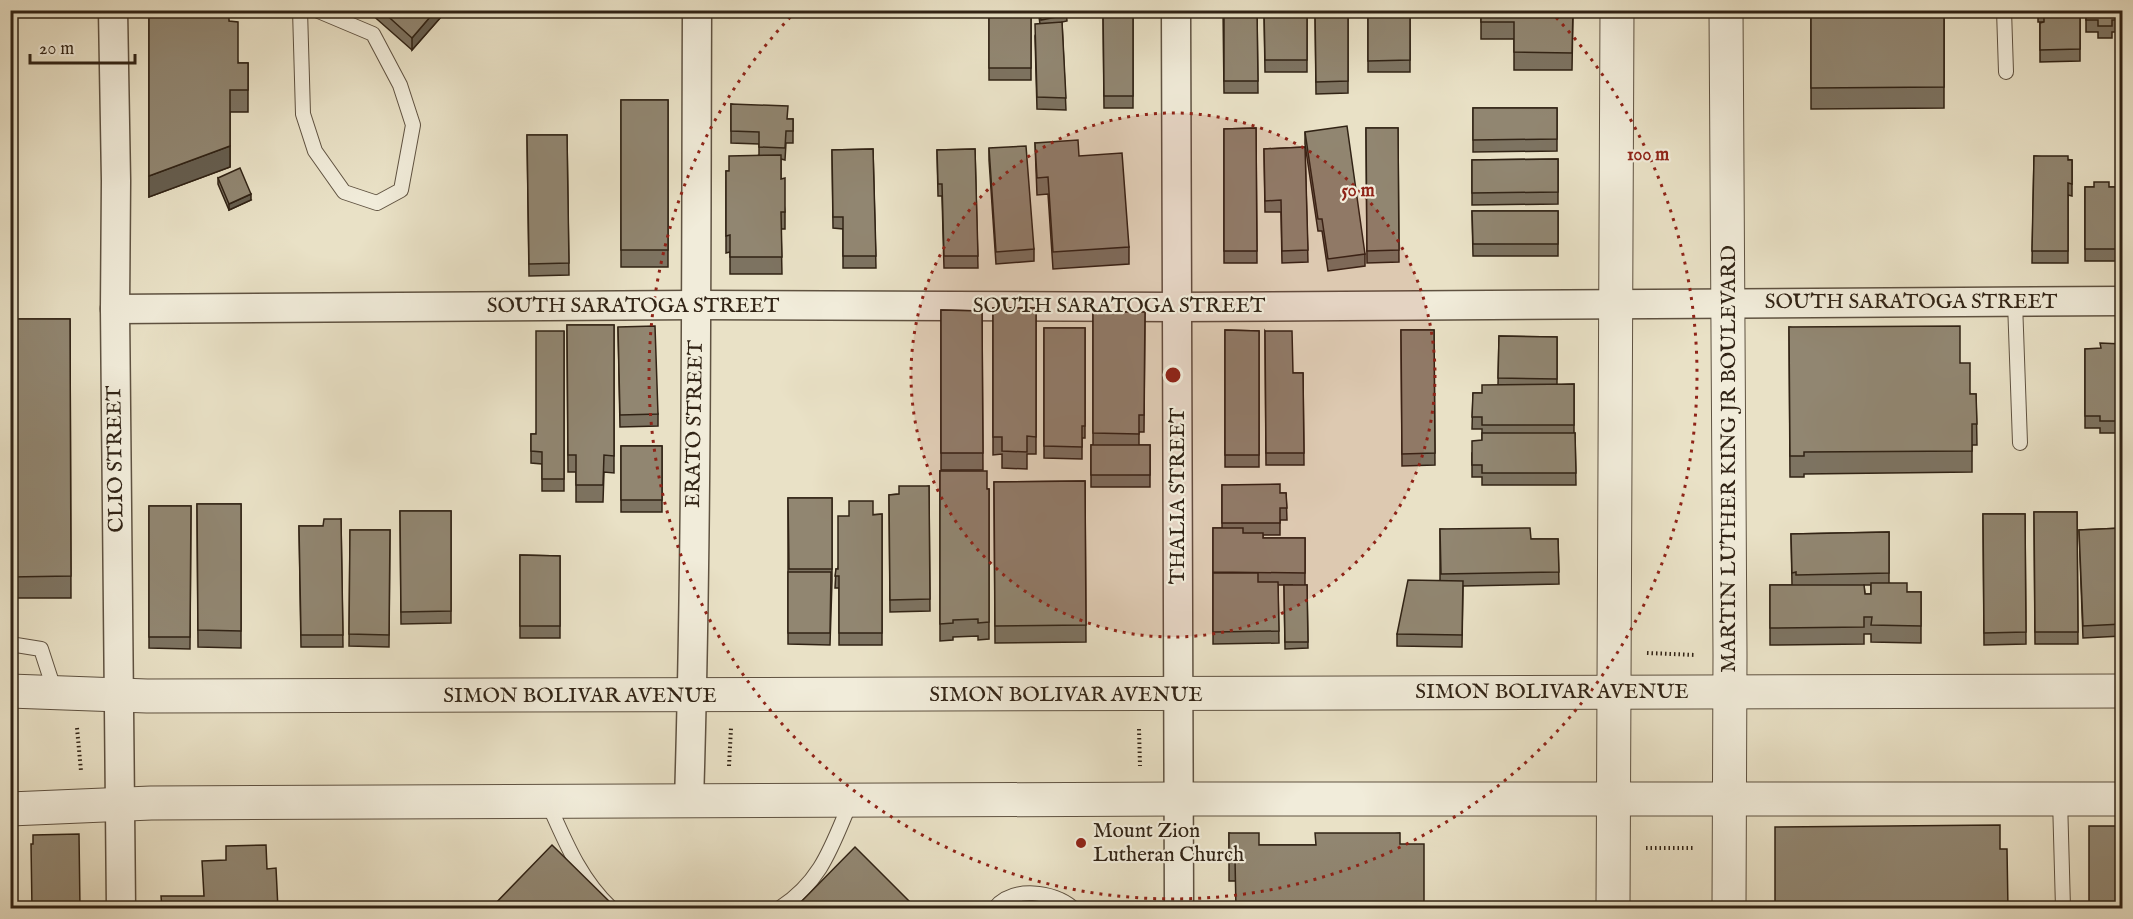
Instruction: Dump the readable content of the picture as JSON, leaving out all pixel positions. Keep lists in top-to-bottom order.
{
  "streets": {
    "street": [
      "SOUTH SARATOGA STREET",
      "ERATO STREET",
      "CLIO STREET",
      "MARTIN LUTHER KING JR BOULEVARD",
      "THALIA STREET",
      "SIMON BOLIVAR AVENUE"
    ]
  },
  "crossings": [
    ["SOUTH SARATOGA STREET", "ERATO STREET"],
    ["SOUTH SARATOGA STREET", "CLIO STREET"],
    ["SOUTH SARATOGA STREET", "MARTIN LUTHER KING JR BOULEVARD"],
    ["SOUTH SARATOGA STREET", "THALIA STREET"],
    ["ERATO STREET", "SIMON BOLIVAR AVENUE"],
    ["CLIO STREET", "SIMON BOLIVAR AVENUE"],
    ["MARTIN LUTHER KING JR BOULEVARD", "SIMON BOLIVAR AVENUE"],
    ["THALIA STREET", "SIMON BOLIVAR AVENUE"]
  ],
  "places": ["Mount Zion Lutheran Church"],
  "scale_bar": "20 m",
  "rings": ["100 m", "50 m"]
}
